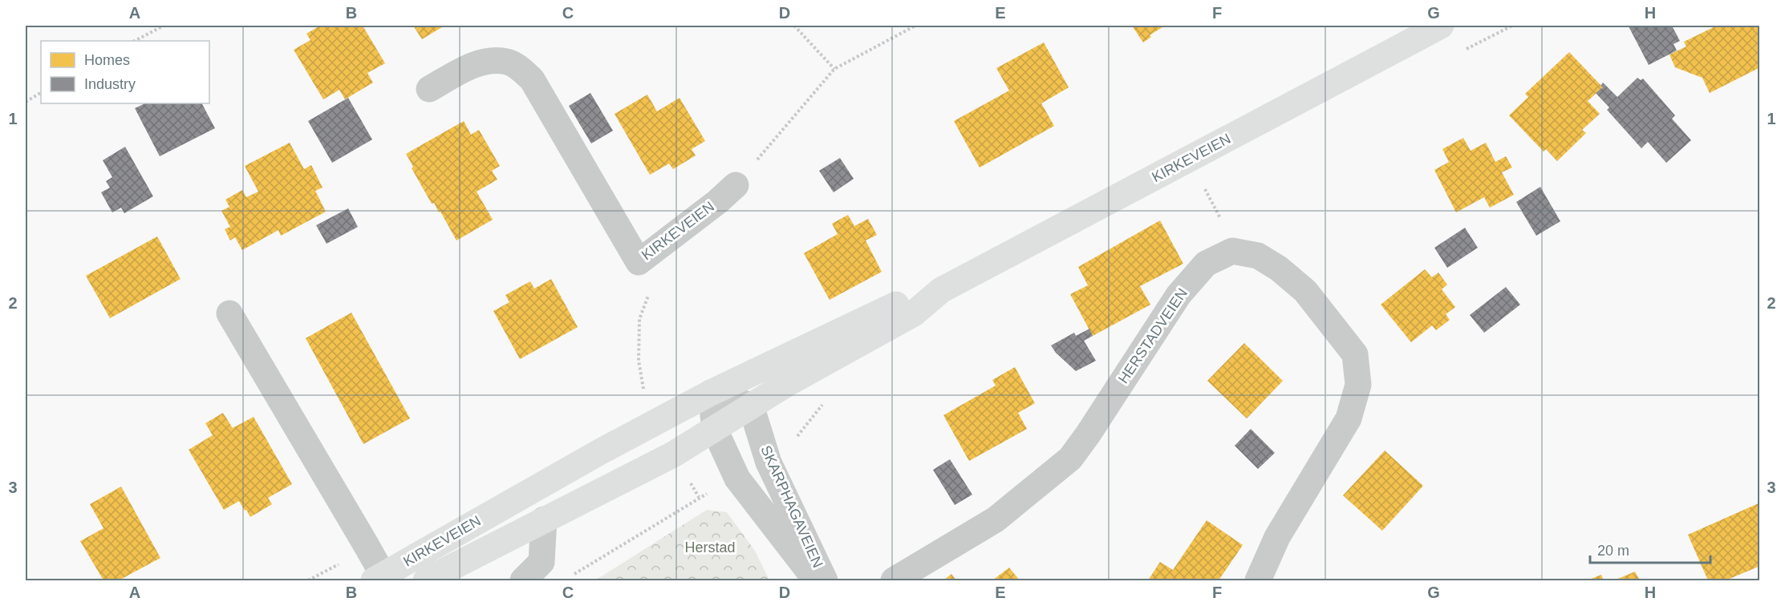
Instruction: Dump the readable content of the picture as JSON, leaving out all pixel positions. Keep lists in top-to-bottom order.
{
  "streets": {
    "main road": ["KIRKEVEIEN"],
    "street": ["HERSTADVEIEN", "SKARPHAGAVEIEN"]
  },
  "crossings": [
    ["KIRKEVEIEN", "SKARPHAGAVEIEN"]
  ],
  "parks": ["Herstad"],
  "legend": ["Homes", "Industry"],
  "scale_bar": "20 m",
  "grid": {
    "columns": [
      "A",
      "B",
      "C",
      "D",
      "E",
      "F",
      "G",
      "H"
    ],
    "rows": ["1", "2", "3"]
  }
}
